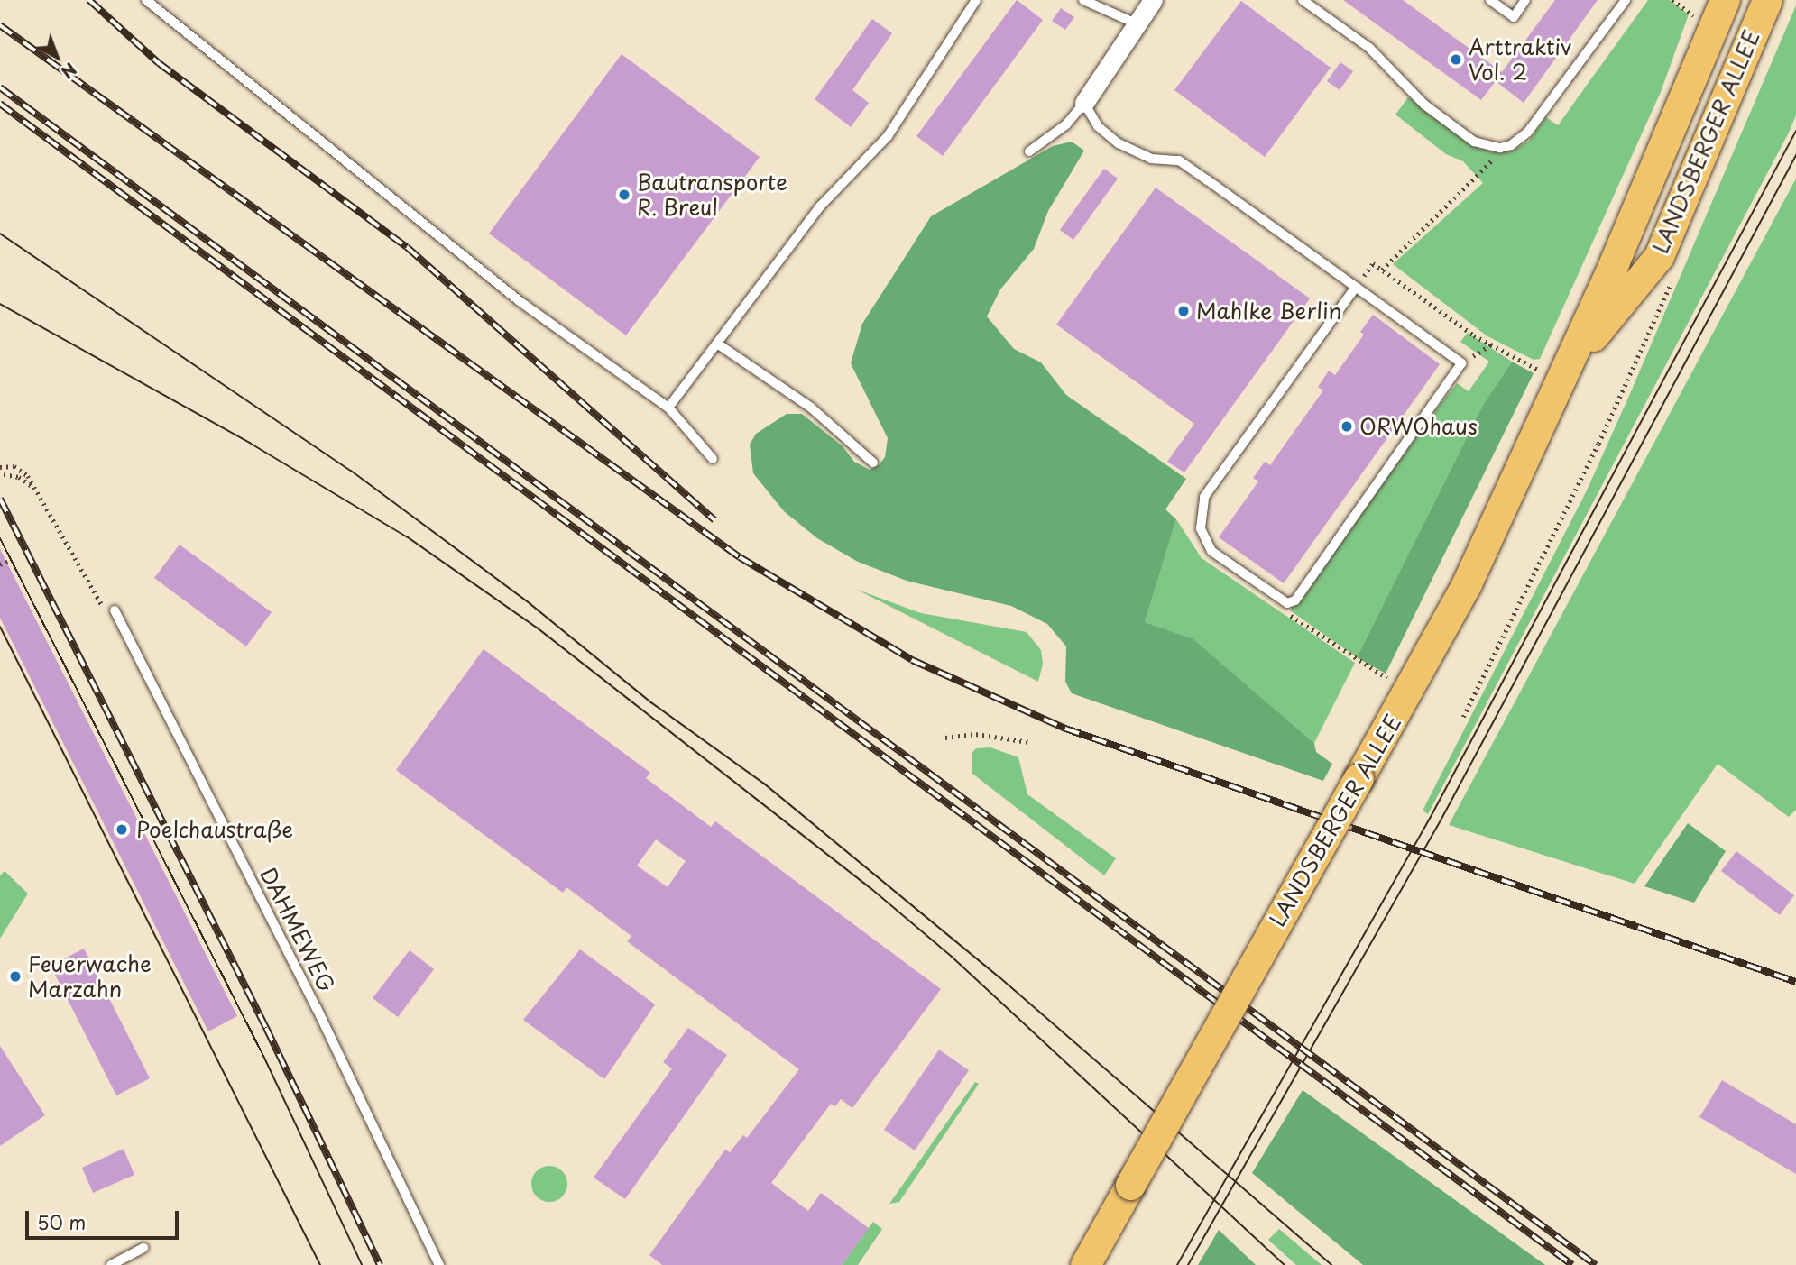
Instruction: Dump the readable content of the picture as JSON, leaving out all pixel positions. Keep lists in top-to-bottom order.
{
  "streets": {
    "main road": ["LANDSBERGER ALLEE"],
    "lane": ["DAHMEWEG"]
  },
  "places": [
    "Arttraktiv Vol. 2",
    "Bautransporte R. Breul",
    "Mahlke Berlin",
    "ORWOhaus",
    "Poelchaustraße",
    "Feuerwache Marzahn"
  ],
  "scale_bar": "50 m",
  "north": "bottom right"
}
